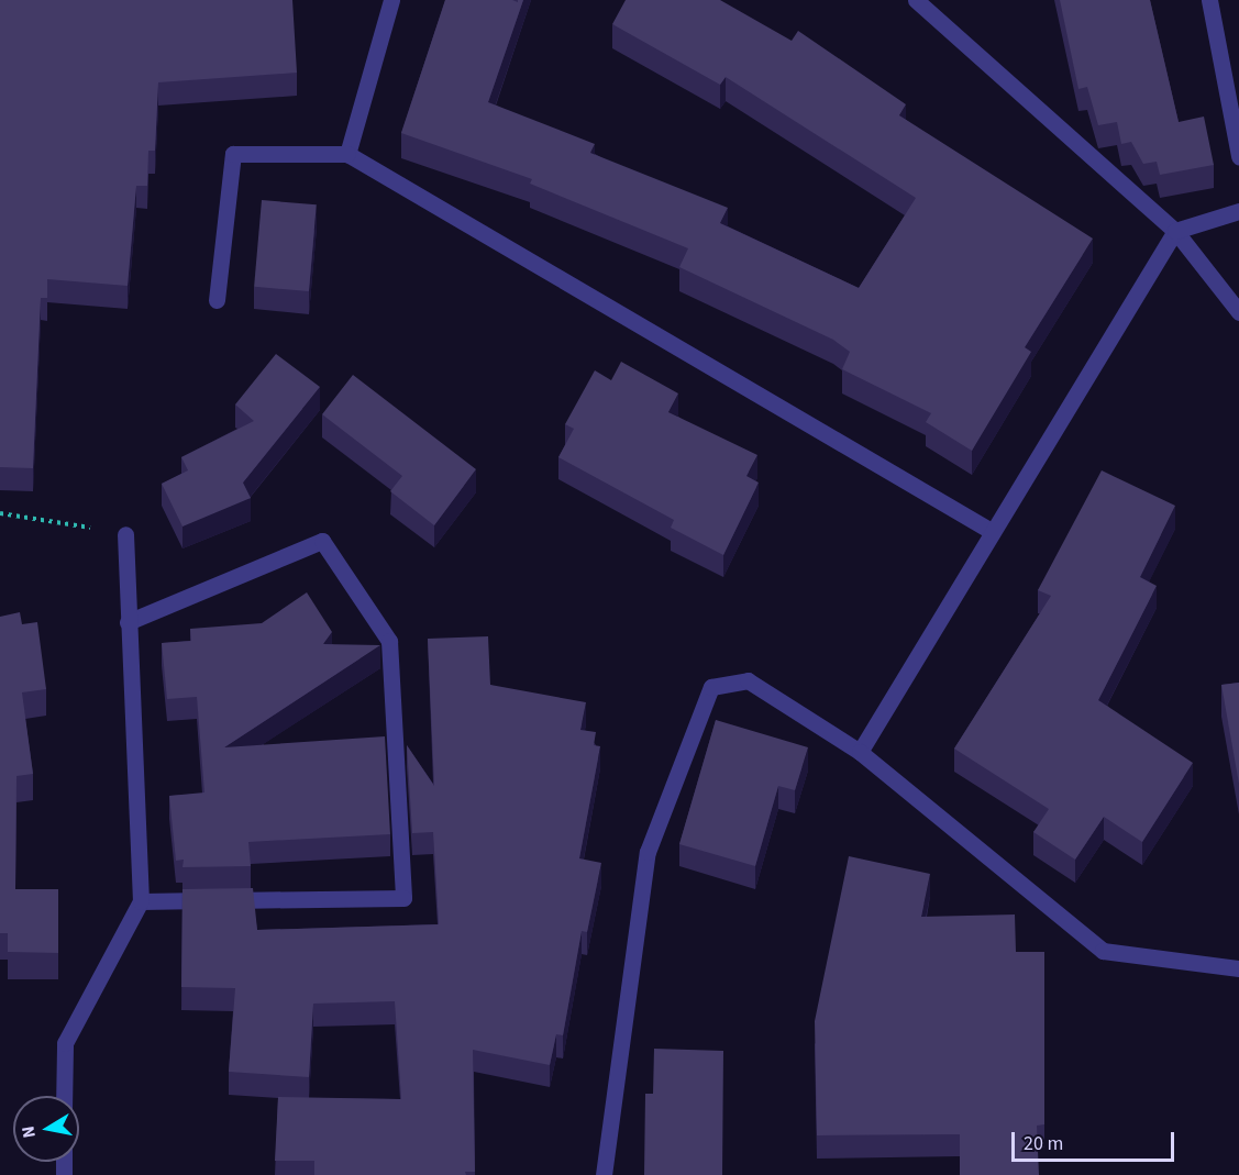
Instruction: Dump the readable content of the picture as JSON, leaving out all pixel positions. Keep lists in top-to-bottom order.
{
  "scale_bar": "20 m",
  "north": "left"
}
